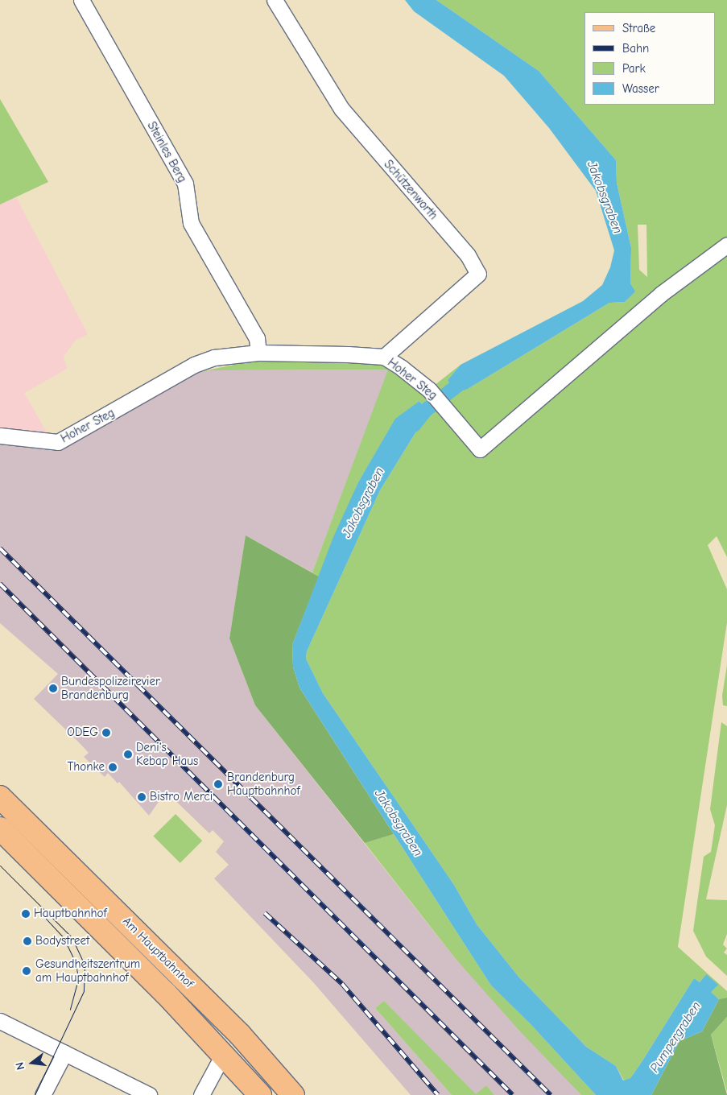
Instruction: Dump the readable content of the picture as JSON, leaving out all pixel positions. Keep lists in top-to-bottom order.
{
  "streets": {
    "main road": ["Am Hauptbahnhof"],
    "street": ["Steinles Berg", "Schützenworth", "Hoher Steg"]
  },
  "crossings": [
    ["Steinles Berg", "Hoher Steg"],
    ["Schützenworth", "Hoher Steg"]
  ],
  "water": ["Jakobsgraben", "Pumpergraben"],
  "places": [
    "Bundespolizeirevier Brandenburg",
    "ODEG",
    "Deni's Kebap Haus",
    "Thonke",
    "Brandenburg Hauptbahnhof",
    "Bistro Merci",
    "Hauptbahnhof",
    "Bodystreet",
    "Gesundheitszentrum am Hauptbahnhof"
  ],
  "legend": [
    "Straße",
    "Bahn",
    "Park",
    "Wasser"
  ],
  "north": "left"
}
